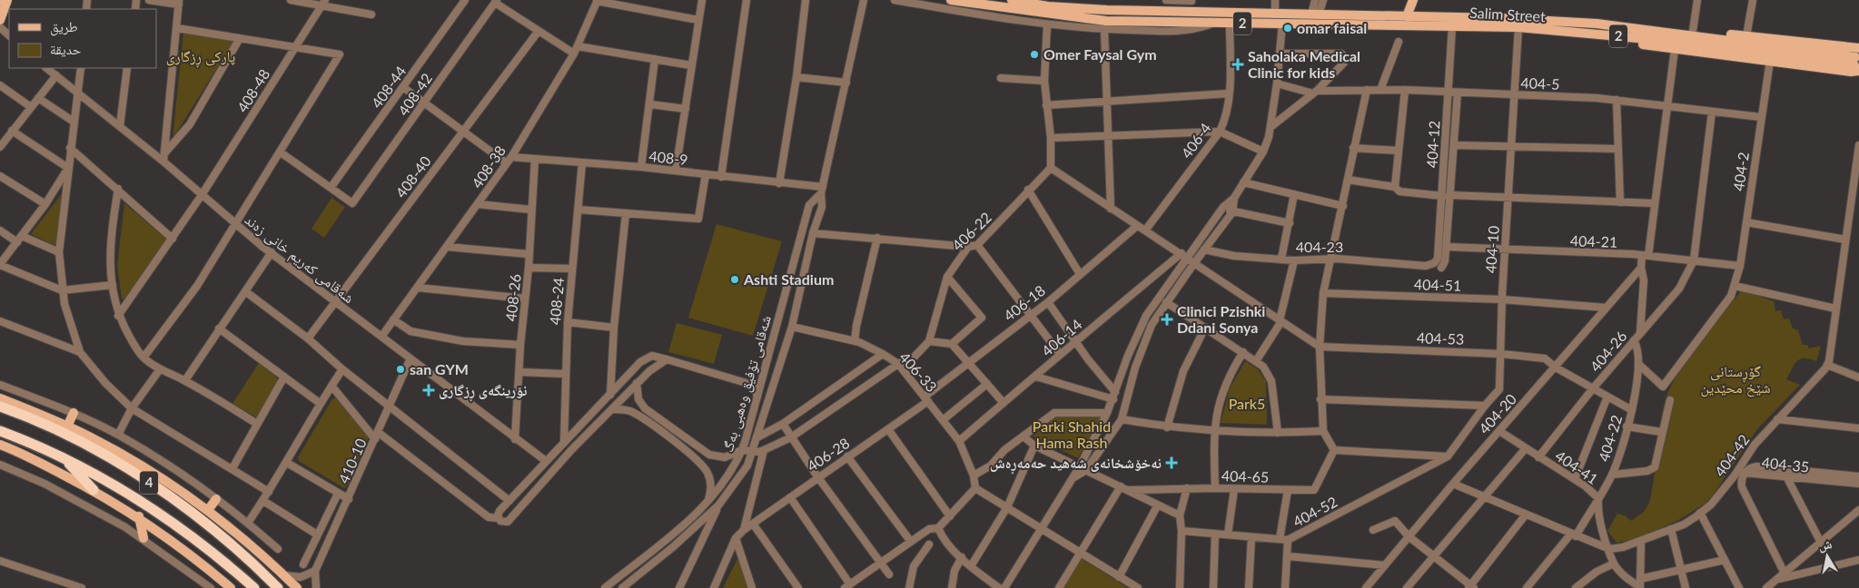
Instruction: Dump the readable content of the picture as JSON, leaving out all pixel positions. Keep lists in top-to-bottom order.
{
  "streets": {
    "highway": ["4"],
    "main road": ["Salim Street", "2"],
    "street": [
      "404-5",
      "408-44",
      "408-48",
      "408-42",
      "406-4",
      "404-12",
      "408-9",
      "408-38",
      "404-2",
      "408-40",
      "406-22",
      "404-21",
      "404-23",
      "404-10",
      "شەقامی کەریم خانی زەند",
      "404-51",
      "408-26",
      "408-24",
      "406-18",
      "406-14",
      "404-53",
      "404-26",
      "406-33",
      "شەقامی تۆفیق وەهبی بەگ",
      "404-20",
      "404-22",
      "406-28",
      "404-42",
      "410-10",
      "404-35",
      "404-41",
      "404-65",
      "404-52"
    ]
  },
  "crossings": [
    ["Salim Street", "406-4"],
    ["Salim Street", "404-12"],
    ["Salim Street", "404-2"],
    ["Salim Street", "404-10"],
    ["404-5", "404-12"],
    ["404-5", "404-2"],
    ["404-5", "404-10"],
    ["408-44", "408-42"],
    ["408-48", "شەقامی کەریم خانی زەند"],
    ["404-12", "404-23"],
    ["408-9", "408-38"],
    ["408-9", "408-26"],
    ["408-9", "408-24"],
    ["408-9", "شەقامی تۆفیق وەهبی بەگ"],
    ["408-38", "شەقامی کەریم خانی زەند"],
    ["404-2", "404-21"],
    ["408-40", "شەقامی کەریم خانی زەند"],
    ["406-22", "406-33"],
    ["406-22", "شەقامی تۆفیق وەهبی بەگ"],
    ["404-21", "404-10"],
    ["404-21", "404-26"],
    ["404-10", "404-51"],
    ["404-10", "404-53"],
    ["404-10", "404-52"],
    ["شەقامی کەریم خانی زەند", "408-26"],
    ["شەقامی کەریم خانی زەند", "410-10"],
    ["404-51", "404-20"],
    ["406-18", "406-33"],
    ["406-18", "406-28"],
    ["406-14", "406-33"],
    ["404-53", "404-26"],
    ["404-53", "404-20"],
    ["404-53", "404-22"],
    ["404-26", "404-22"],
    ["404-26", "404-41"],
    ["406-33", "شەقامی تۆفیق وەهبی بەگ"],
    ["406-33", "406-28"],
    ["404-20", "404-41"],
    ["404-22", "404-41"],
    ["404-42", "404-41"]
  ],
  "parks": [
    "پارکی ڕزگاری",
    "گۆڕستانی شێخ محێدین",
    "Park5",
    "Parki Shahid Hama Rash"
  ],
  "places": {
    "other": [
      "omar faisal",
      "Omer Faysal Gym",
      "Ashti Stadium",
      "san GYM"
    ],
    "health": [
      "Saholaka Medical Clinic for kids",
      "Clinici Pzishki Ddani Sonya",
      "نۆرینگەی ڕزگاری",
      "نەخۆشخانەی شەهید حەمەڕەش"
    ]
  },
  "legend": ["طريق", "حديقة"],
  "north": "top"
}
